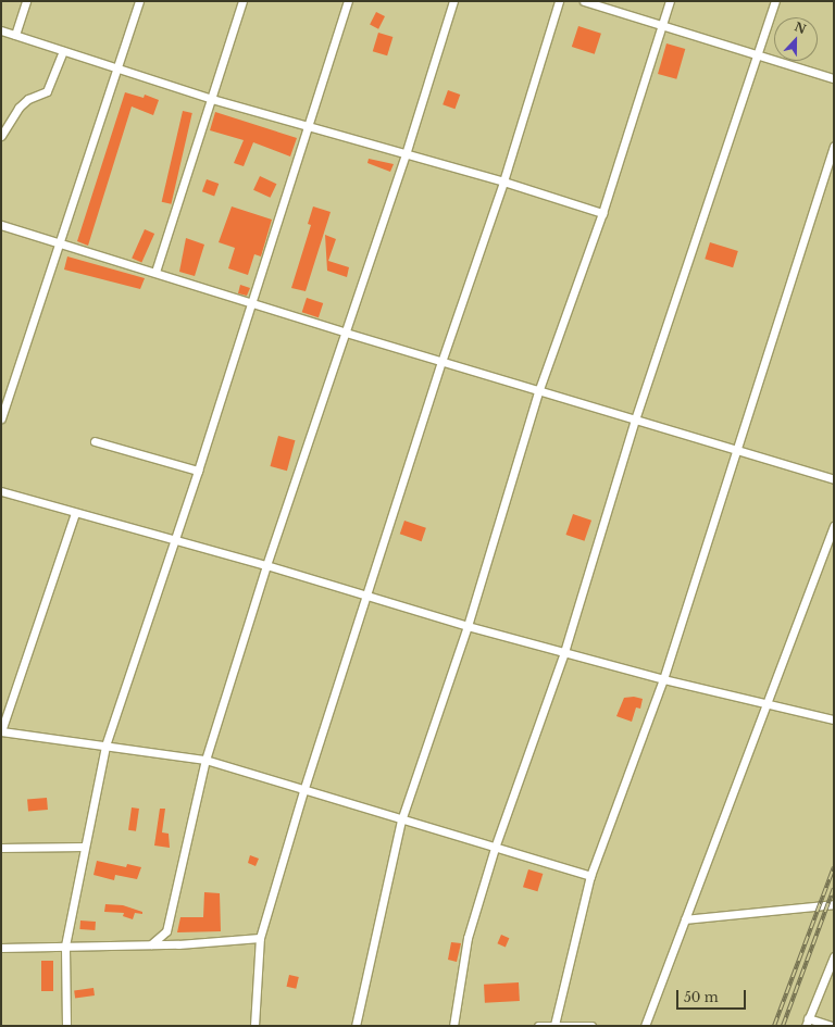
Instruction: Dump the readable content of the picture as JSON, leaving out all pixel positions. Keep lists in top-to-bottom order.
{
  "scale_bar": "50 m",
  "north": "top"
}
